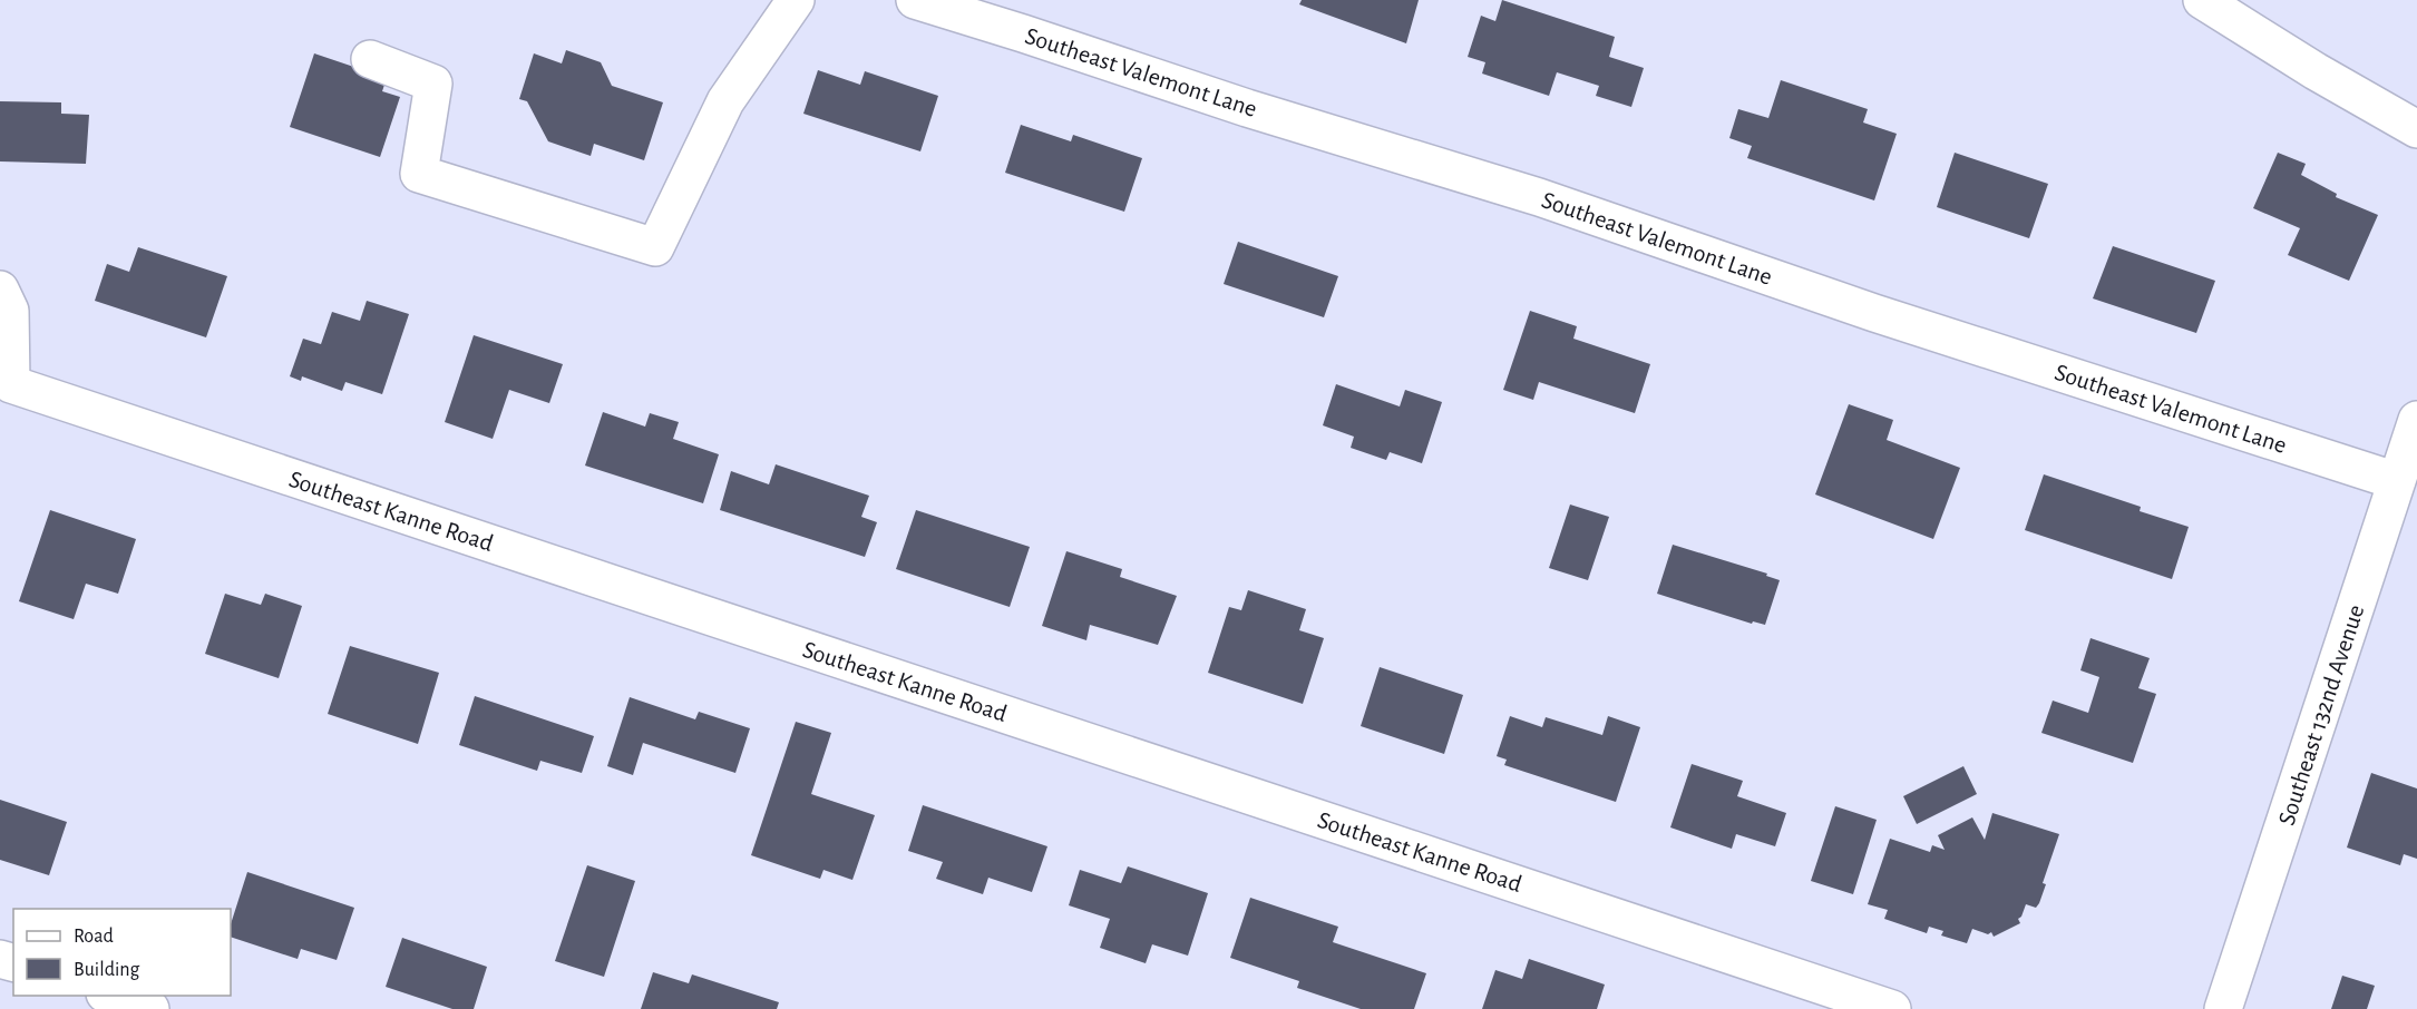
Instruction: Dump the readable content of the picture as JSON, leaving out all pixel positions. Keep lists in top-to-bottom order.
{
  "streets": {
    "street": ["Southeast Valemont Lane", "Southeast Kanne Road", "Southeast 132nd Avenue"]
  },
  "crossings": [
    ["Southeast Valemont Lane", "Southeast 132nd Avenue"]
  ],
  "legend": ["Road", "Building"]
}
